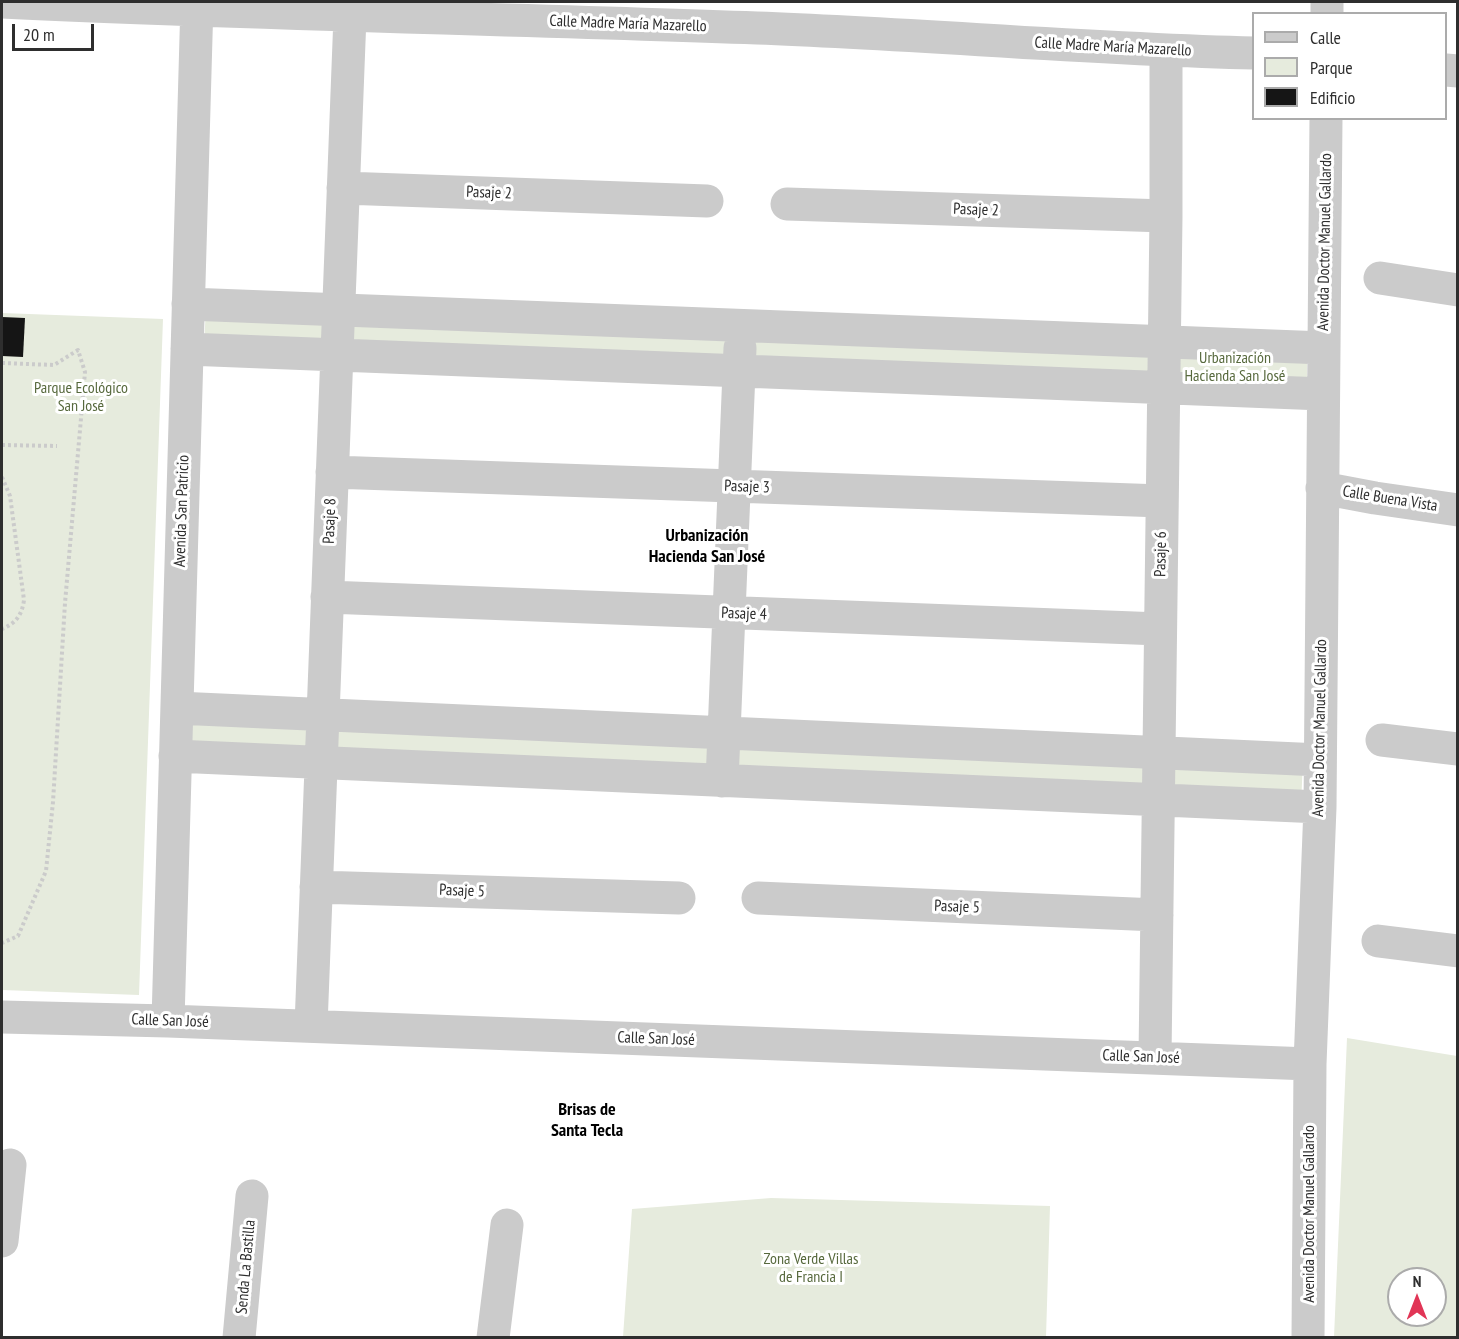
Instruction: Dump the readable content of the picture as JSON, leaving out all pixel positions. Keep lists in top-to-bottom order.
{
  "streets": {
    "street": [
      "Calle Madre María Mazarello",
      "Pasaje 2",
      "Avenida Doctor Manuel Gallardo",
      "Pasaje 3",
      "Calle Buena Vista",
      "Avenida San Patricio",
      "Pasaje 8",
      "Pasaje 6",
      "Pasaje 4",
      "Pasaje 5",
      "Calle San José",
      "Senda La Bastilla"
    ]
  },
  "crossings": [
    ["Calle Madre María Mazarello", "Avenida San Patricio"],
    ["Calle Madre María Mazarello", "Pasaje 8"],
    ["Calle Madre María Mazarello", "Pasaje 6"],
    ["Pasaje 2", "Pasaje 8"],
    ["Pasaje 2", "Pasaje 6"],
    ["Avenida Doctor Manuel Gallardo", "Calle Buena Vista"],
    ["Avenida Doctor Manuel Gallardo", "Calle San José"],
    ["Pasaje 3", "Pasaje 8"],
    ["Pasaje 3", "Pasaje 6"],
    ["Avenida San Patricio", "Calle San José"],
    ["Pasaje 8", "Pasaje 4"],
    ["Pasaje 8", "Pasaje 5"],
    ["Pasaje 8", "Calle San José"],
    ["Pasaje 6", "Pasaje 4"],
    ["Pasaje 6", "Pasaje 5"],
    ["Pasaje 6", "Calle San José"]
  ],
  "districts": ["Urbanización Hacienda San José", "Brisas de Santa Tecla"],
  "parks": ["Urbanización Hacienda San José", "Parque Ecológico San José", "Zona Verde Villas de Francia I"],
  "legend": ["Calle", "Parque", "Edificio"],
  "scale_bar": "20 m",
  "north": "top"
}
